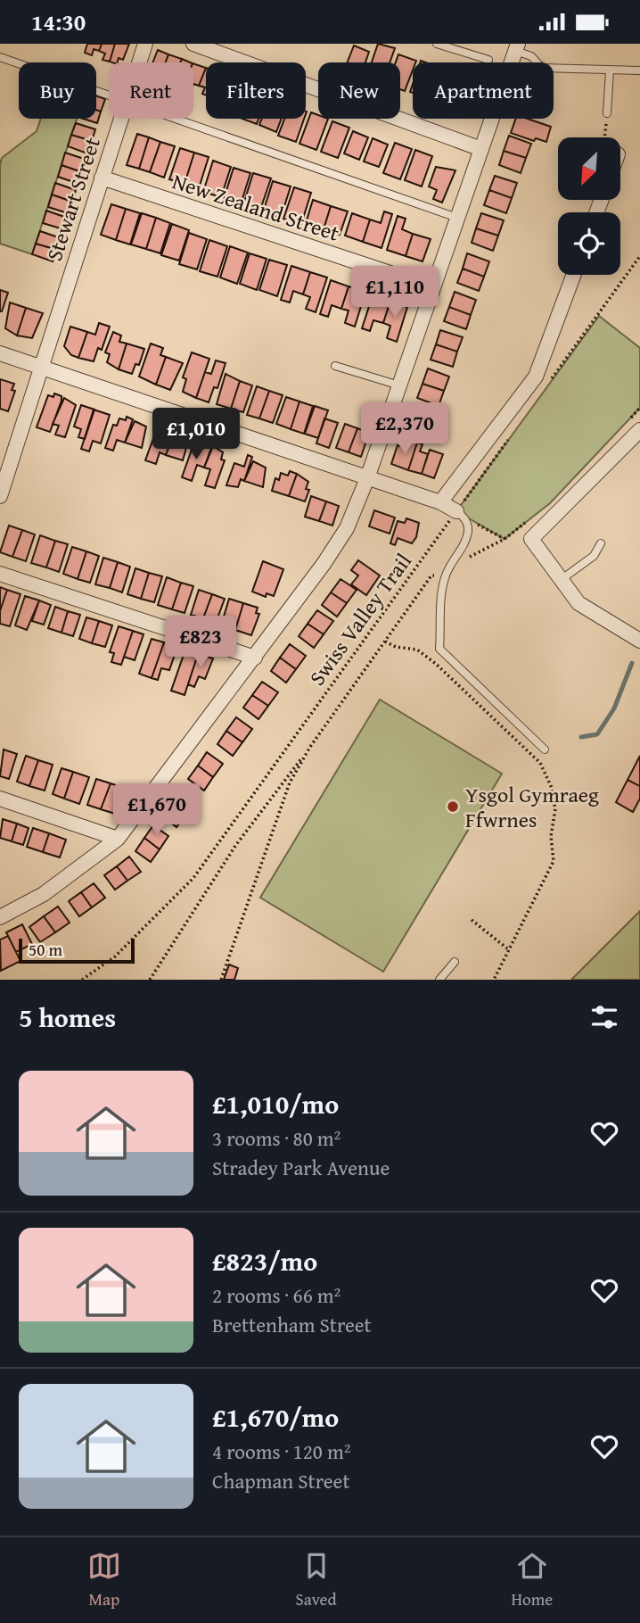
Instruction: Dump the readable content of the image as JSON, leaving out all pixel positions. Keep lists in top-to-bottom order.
{
  "streets": {
    "street": ["Stewart Street", "New Zealand Street"],
    "path": ["Swiss Valley Trail"]
  },
  "crossings": [
    ["Stewart Street", "New Zealand Street"]
  ],
  "places": ["Ysgol Gymraeg Ffwrnes"],
  "scale_bar": "50 m",
  "north": "bottom left",
  "page": {
    "status": "14:30",
    "chip": [
      "Buy",
      "Rent",
      "Filters",
      "New",
      "Apartment"
    ],
    "price": [
      "£1,110",
      "£2,370",
      "£1,010",
      "£823",
      "£1,670"
    ],
    "scale": "50 m",
    "heading": "5 homes",
    "list": [
      {
        "name": "£1,010/mo",
        "note": "3 rooms · 80 m² · Stradey Park Avenue"
      },
      {
        "name": "£823/mo",
        "note": "2 rooms · 66 m² · Brettenham Street"
      },
      {
        "name": "£1,670/mo",
        "note": "4 rooms · 120 m² · Chapman Street"
      }
    ],
    "tabs": ["Map", "Saved", "Home"]
  }
}
